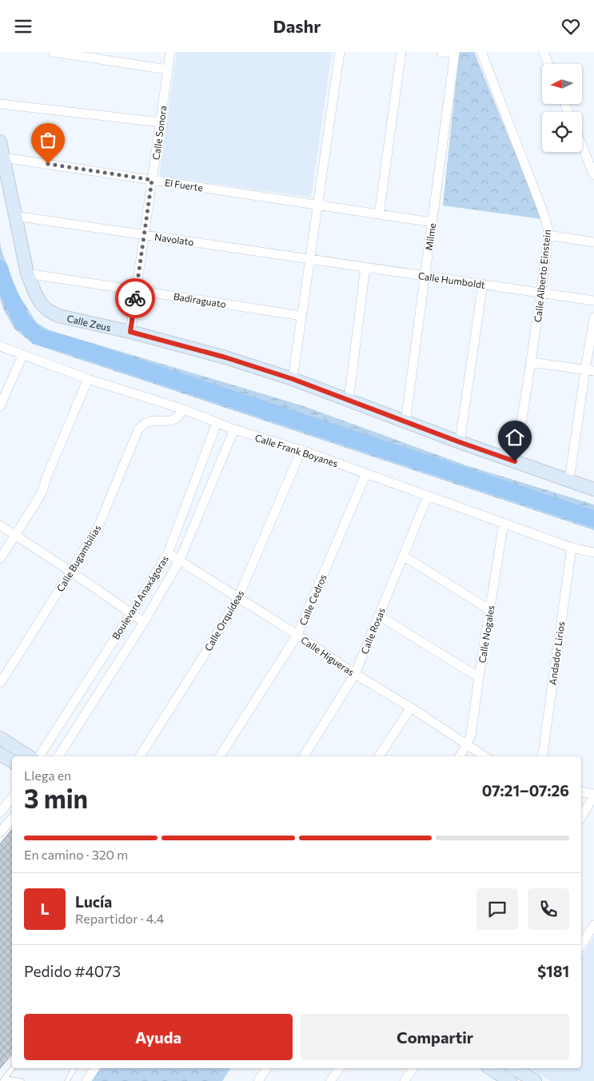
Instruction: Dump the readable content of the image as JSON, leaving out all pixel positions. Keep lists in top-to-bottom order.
{
  "streets": {
    "street": [
      "Calle Sonora",
      "El Fuerte",
      "Milme",
      "Navolato",
      "Calle Alberto Einstein",
      "Calle Humboldt",
      "Badiraguato",
      "Calle Zeus",
      "Calle Frank Boyanes",
      "Calle Bugambilias",
      "Boulevard Anaxágoras",
      "Calle Cedros",
      "Calle Orquídeas",
      "Calle Rosas",
      "Calle Nogales",
      "Andador Lirios",
      "Calle Higueras"
    ]
  },
  "crossings": [
    ["Calle Sonora", "El Fuerte"],
    ["Calle Sonora", "Navolato"],
    ["Calle Sonora", "Badiraguato"],
    ["Calle Sonora", "Calle Zeus"],
    ["El Fuerte", "Milme"],
    ["El Fuerte", "Calle Zeus"],
    ["Milme", "Calle Humboldt"],
    ["Milme", "Calle Zeus"],
    ["Navolato", "Calle Humboldt"],
    ["Navolato", "Calle Zeus"],
    ["Calle Alberto Einstein", "Calle Humboldt"],
    ["Calle Alberto Einstein", "Calle Zeus"],
    ["Badiraguato", "Calle Zeus"],
    ["Calle Frank Boyanes", "Calle Bugambilias"],
    ["Calle Frank Boyanes", "Boulevard Anaxágoras"],
    ["Calle Frank Boyanes", "Calle Cedros"],
    ["Calle Frank Boyanes", "Calle Orquídeas"],
    ["Calle Frank Boyanes", "Calle Rosas"],
    ["Calle Frank Boyanes", "Calle Nogales"],
    ["Calle Frank Boyanes", "Andador Lirios"],
    ["Boulevard Anaxágoras", "Calle Higueras"],
    ["Calle Cedros", "Calle Higueras"],
    ["Calle Orquídeas", "Calle Higueras"],
    ["Calle Rosas", "Calle Higueras"],
    ["Calle Nogales", "Calle Higueras"]
  ],
  "north": "left",
  "page": {
    "header": "Dashr",
    "heading": ["3 min", "Llega en", "07:21–07:26"],
    "panel": [
      "Lucía",
      "Repartidor · 4.4",
      "Pedido #4073",
      "$181"
    ],
    "bar": "En camino · 320 m",
    "round": "L",
    "buttons": ["Ayuda", "Compartir"]
  }
}
